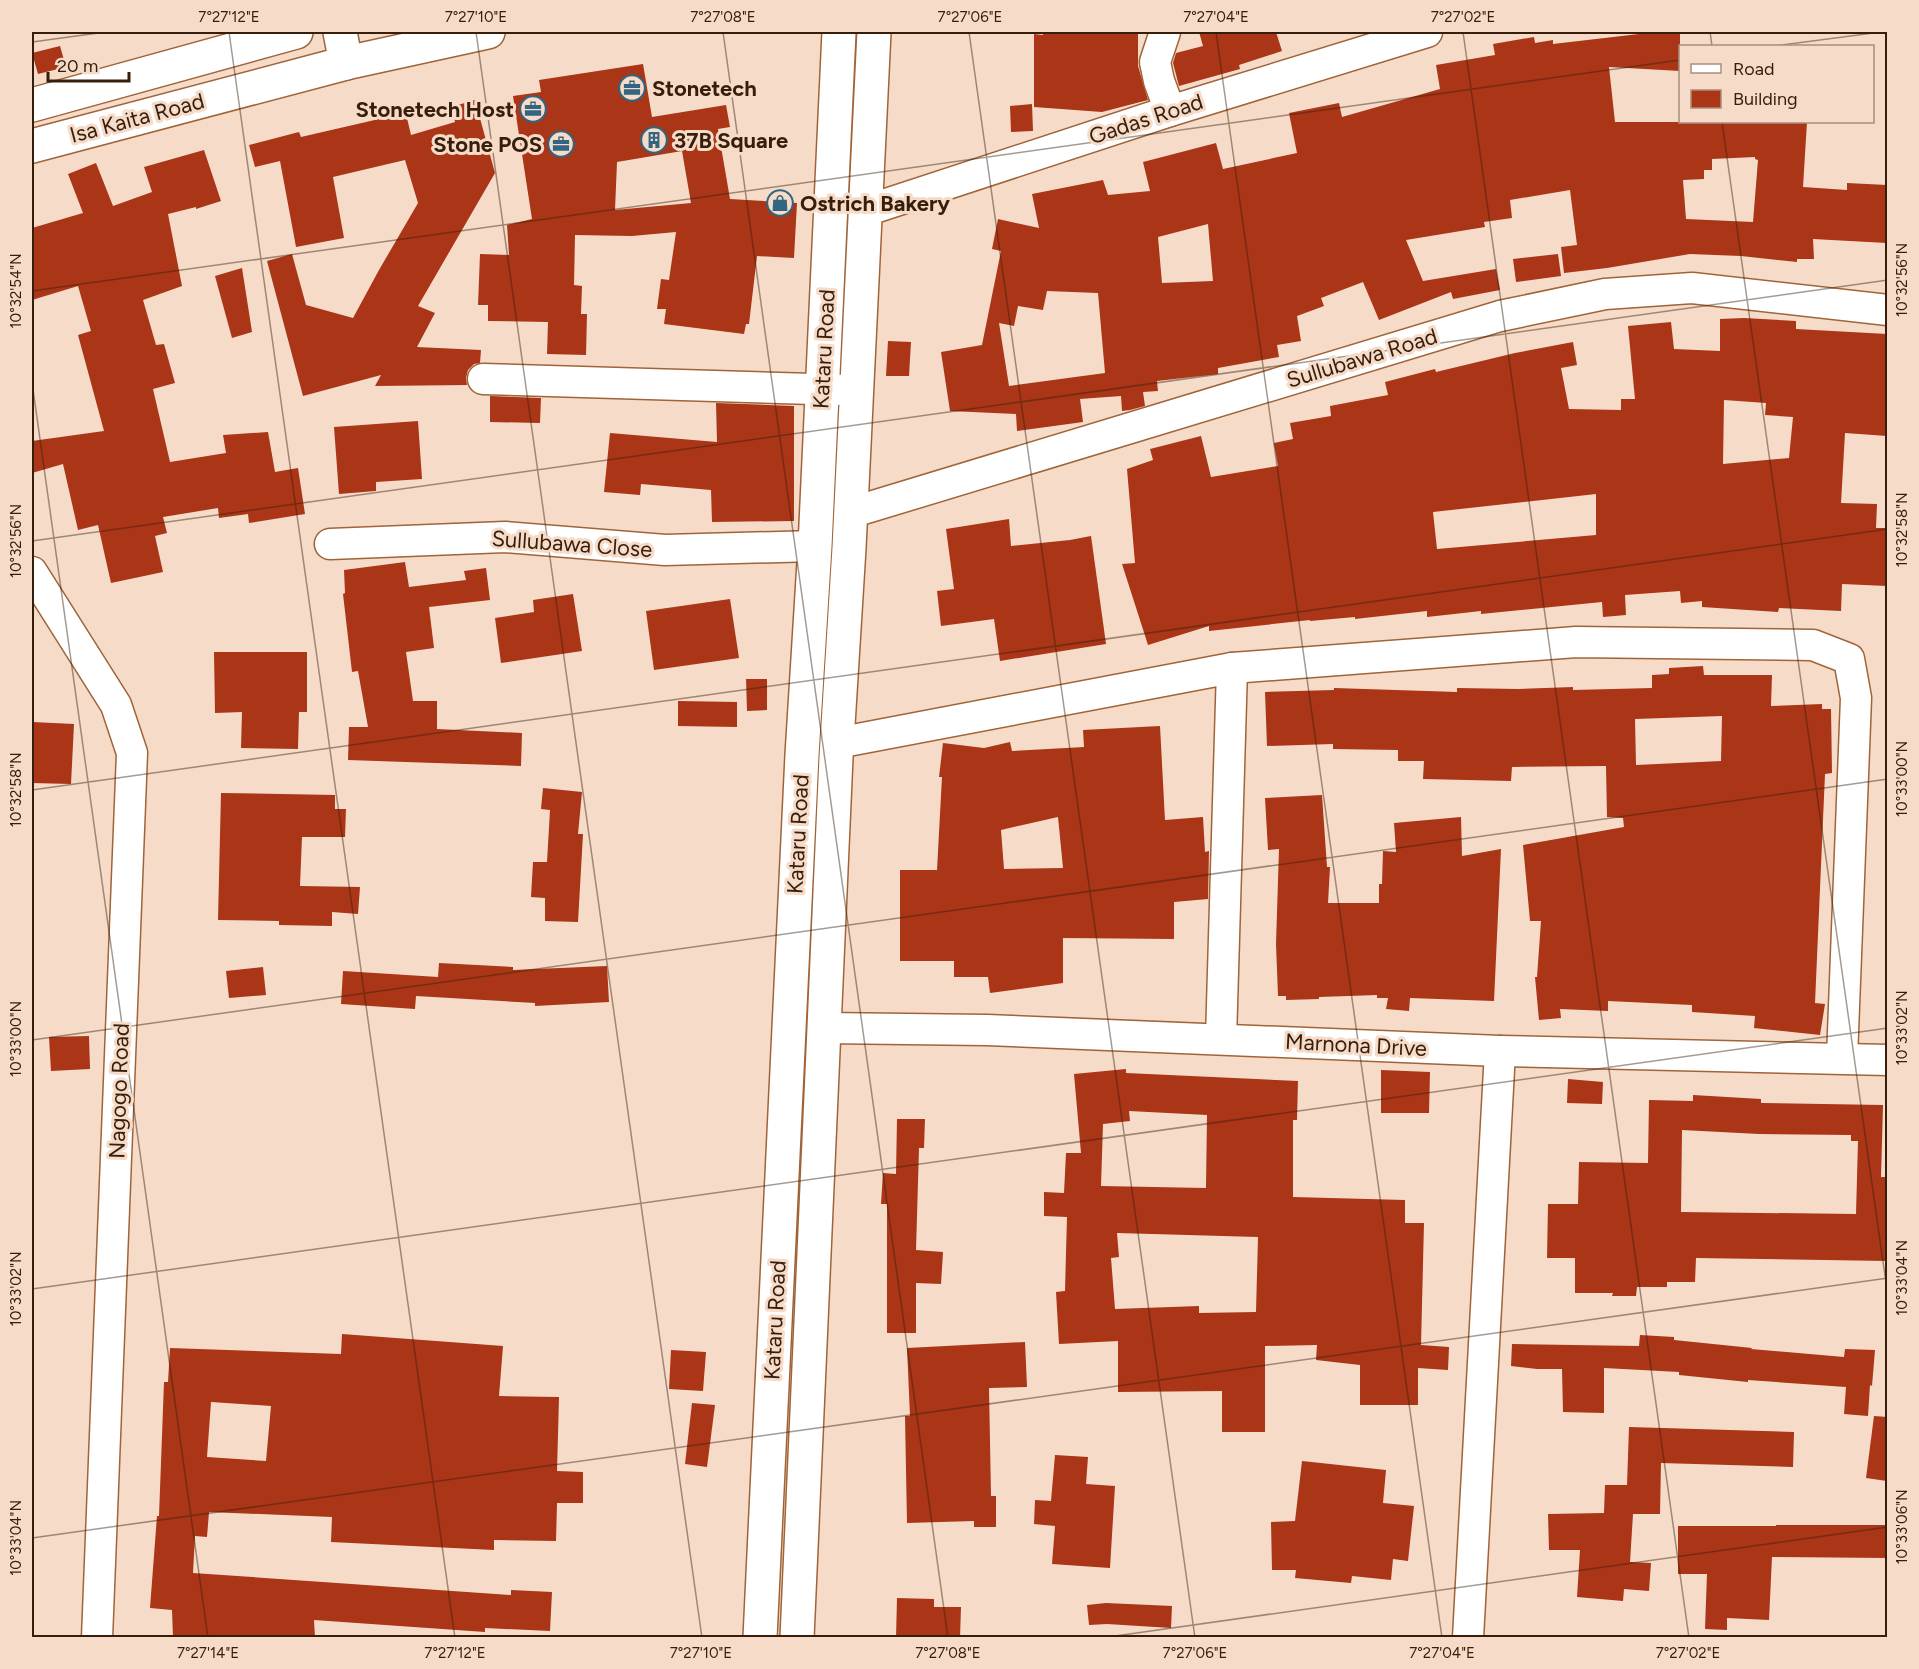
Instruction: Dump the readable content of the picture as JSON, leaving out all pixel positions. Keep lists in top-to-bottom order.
{
  "streets": {
    "street": [
      "Isa Kaita Road",
      "Gadas Road",
      "Kataru Road",
      "Sullubawa Road",
      "Sullubawa Close",
      "Marnona Drive",
      "Nagogo Road"
    ]
  },
  "crossings": [
    ["Gadas Road", "Kataru Road"],
    ["Kataru Road", "Sullubawa Road"],
    ["Kataru Road", "Sullubawa Close"],
    ["Kataru Road", "Marnona Drive"]
  ],
  "places": {
    "office": ["Stonetech", "Stonetech Host", "Stone POS"],
    "building": ["37B Square"],
    "shop": ["Ostrich Bakery"]
  },
  "legend": ["Road", "Building"],
  "scale_bar": "20 m",
  "coordinates": [
    "7°27'12\"E",
    "7°27'10\"E",
    "7°27'08\"E",
    "7°27'06\"E",
    "7°27'04\"E",
    "7°27'02\"E",
    "10°32'56\"N",
    "10°32'54\"N",
    "10°32'58\"N",
    "10°33'00\"N",
    "10°33'02\"N",
    "10°33'04\"N",
    "10°33'06\"N",
    "7°27'14\"E"
  ]
}
